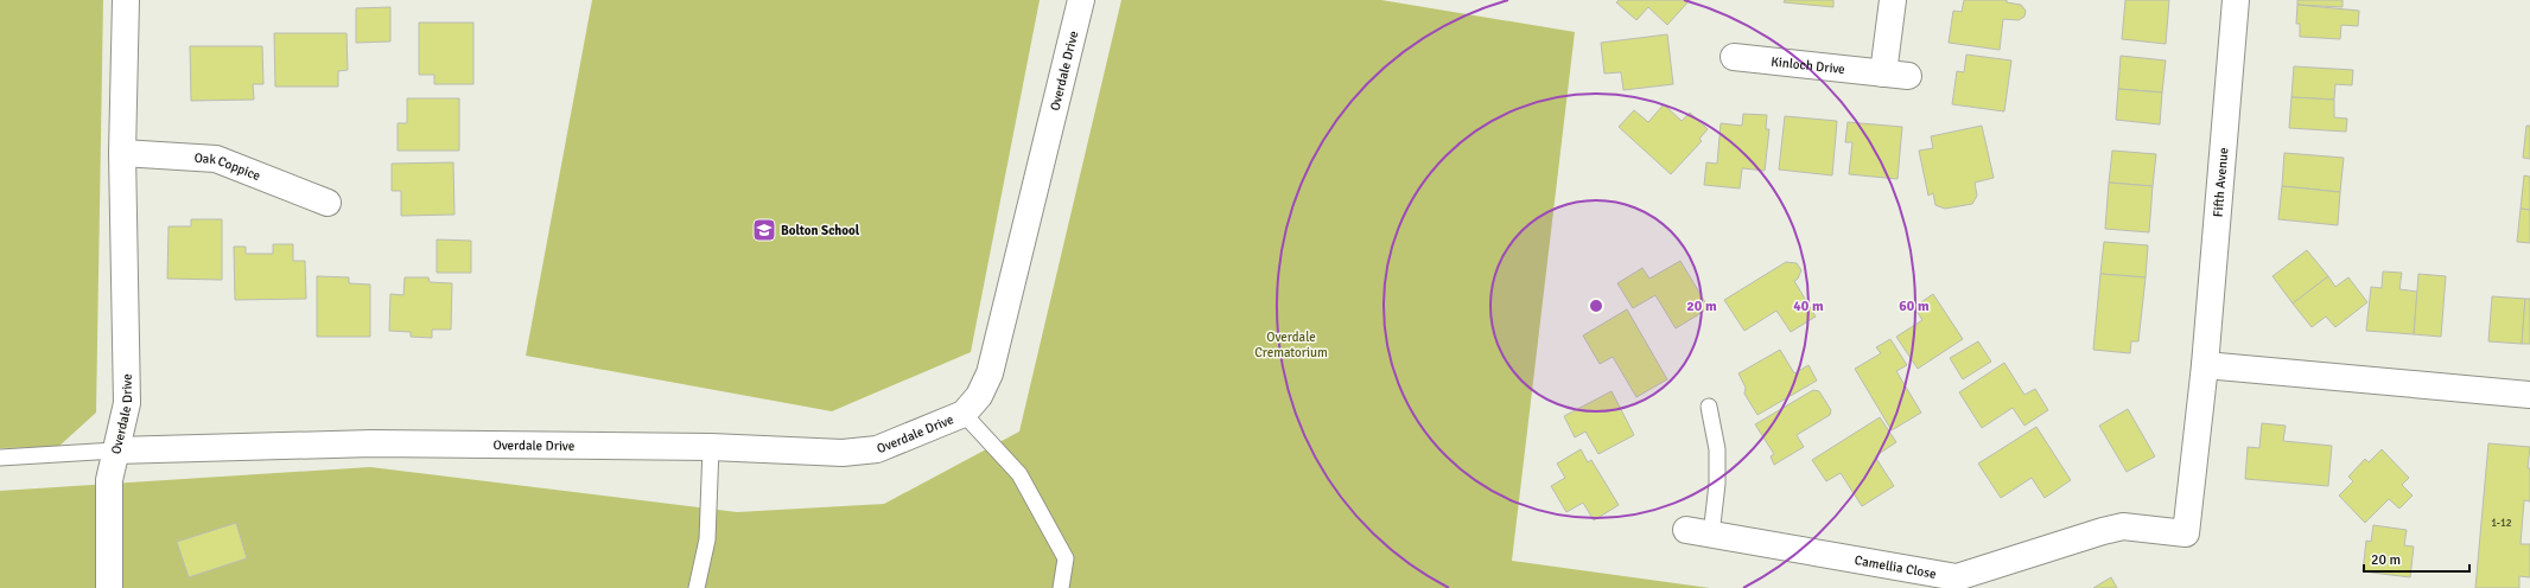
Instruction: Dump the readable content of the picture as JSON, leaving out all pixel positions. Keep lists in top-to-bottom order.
{
  "streets": {
    "street": [
      "Kinloch Drive",
      "Overdale Drive",
      "Oak Coppice",
      "Fifth Avenue",
      "Camellia Close"
    ]
  },
  "crossings": [
    ["Overdale Drive", "Oak Coppice"],
    ["Fifth Avenue", "Camellia Close"]
  ],
  "parks": ["Overdale Crematorium"],
  "places": {
    "school or university": ["Bolton School"]
  },
  "house_numbers": ["1-12"],
  "scale_bar": "20 m",
  "rings": ["20 m", "40 m", "60 m"]
}
